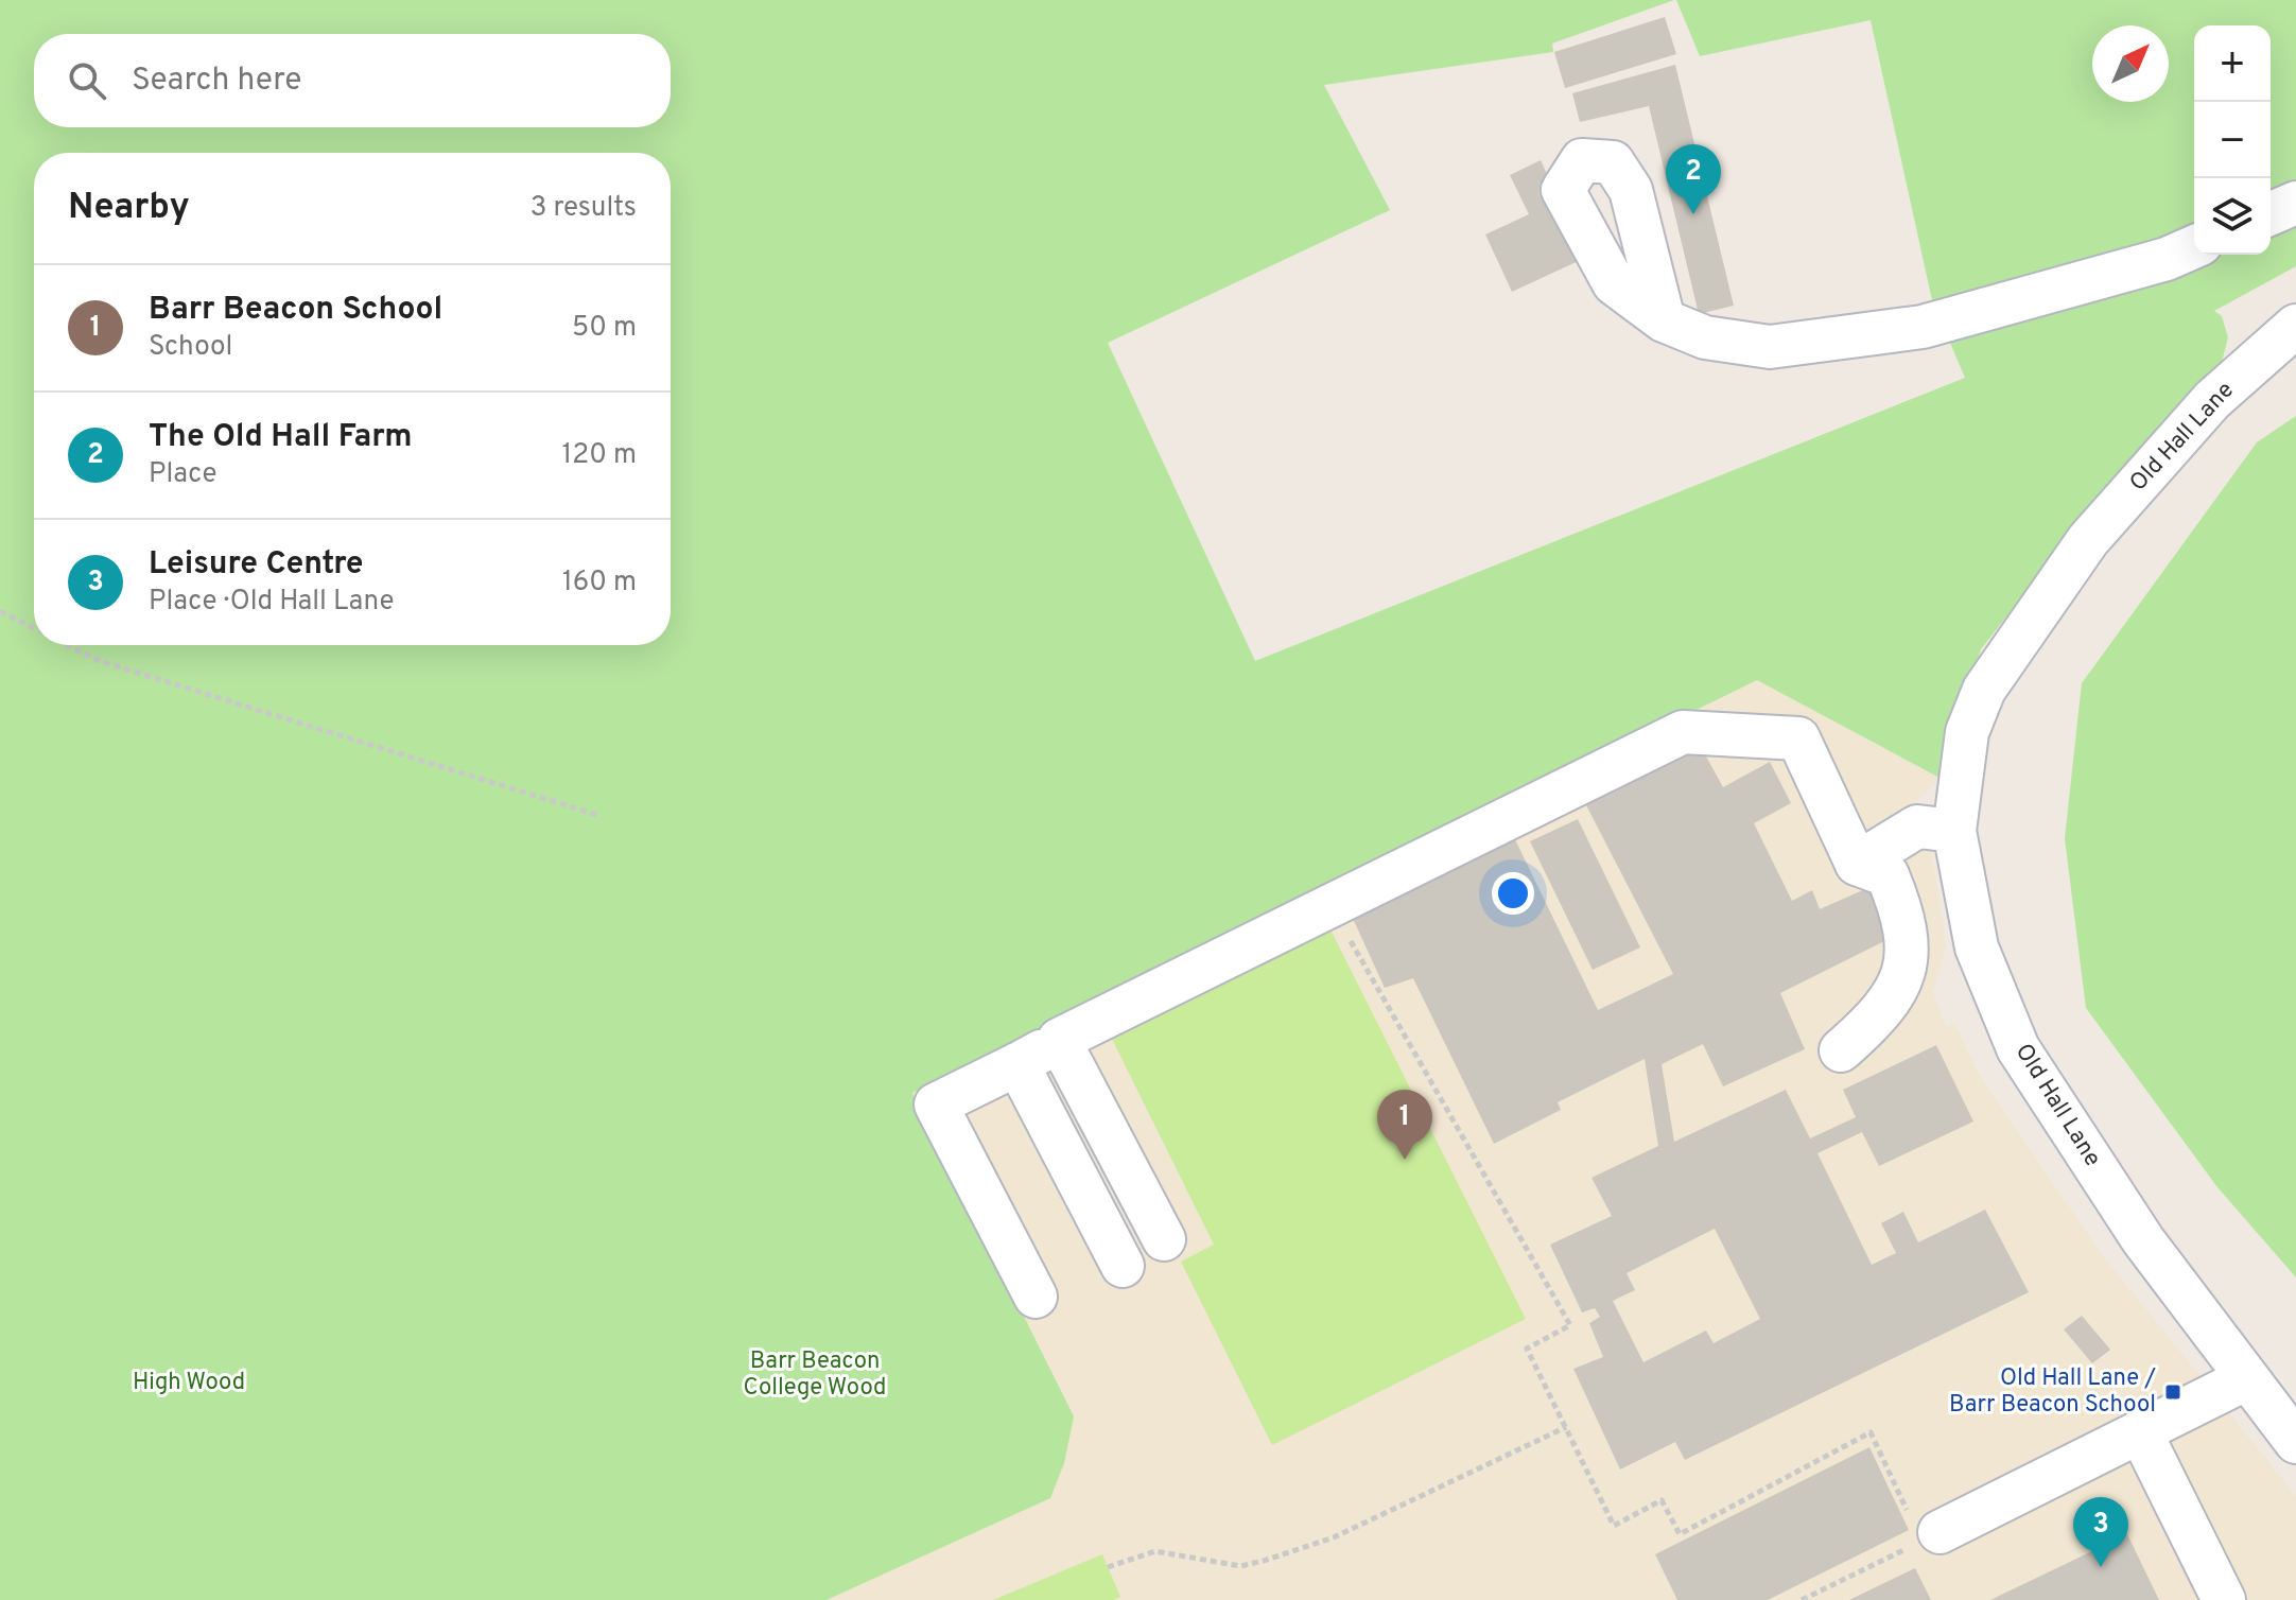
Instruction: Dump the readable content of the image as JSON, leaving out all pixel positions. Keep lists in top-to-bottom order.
{
  "streets": {
    "street": ["Old Hall Lane"]
  },
  "parks": ["Barr Beacon College Wood", "High Wood"],
  "places": {
    "transit": ["Old Hall Lane / Barr Beacon School"]
  },
  "north": "top right",
  "page": {
    "map_buttons": ["+", "−"],
    "search": "Search here",
    "pins": ["2", "1", "3"],
    "heading": ["Nearby", "3 results"],
    "list": [
      {
        "mark": "1",
        "name": "Barr Beacon School",
        "note": "School",
        "value": "50 m"
      },
      {
        "mark": "2",
        "name": "The Old Hall Farm",
        "note": "Place",
        "value": "120 m"
      },
      {
        "mark": "3",
        "name": "Leisure Centre",
        "note": "Place · Old Hall Lane",
        "value": "160 m"
      }
    ]
  }
}
